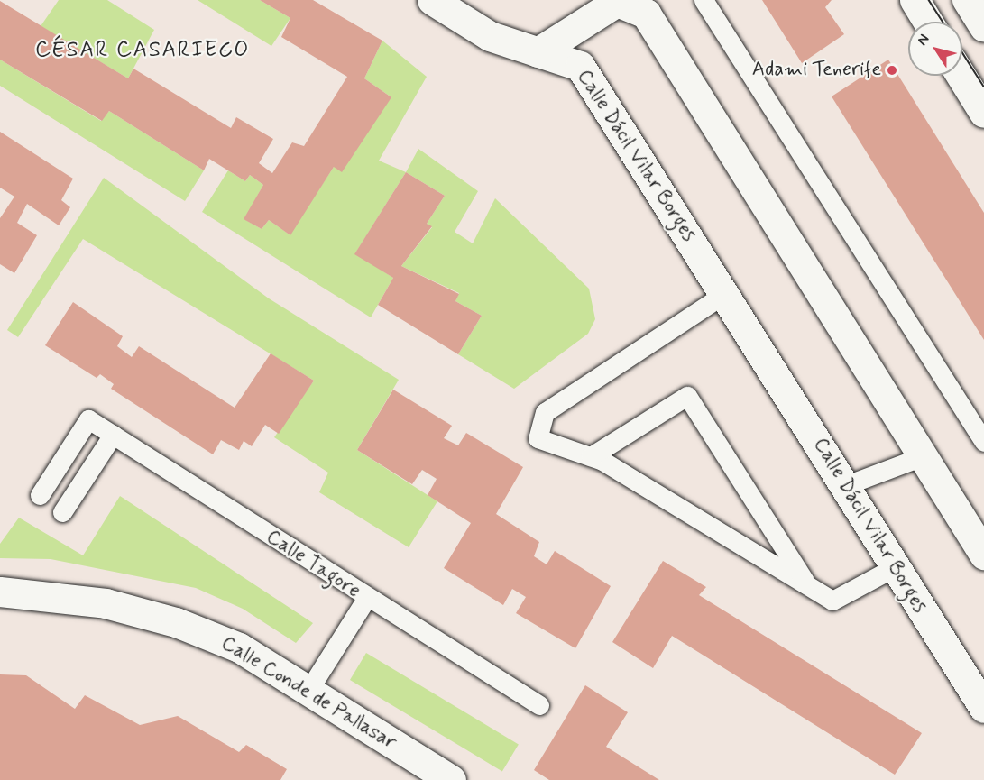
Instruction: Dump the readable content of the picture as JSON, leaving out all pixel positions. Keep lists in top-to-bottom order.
{
  "streets": {
    "street": ["Calle Dácil Vilar Borges", "Calle Conde de Pallasar"],
    "lane": ["Calle Tagore"]
  },
  "districts": ["CÉSAR CASARIEGO"],
  "places": ["Adami Tenerife"],
  "north": "top left"
}
